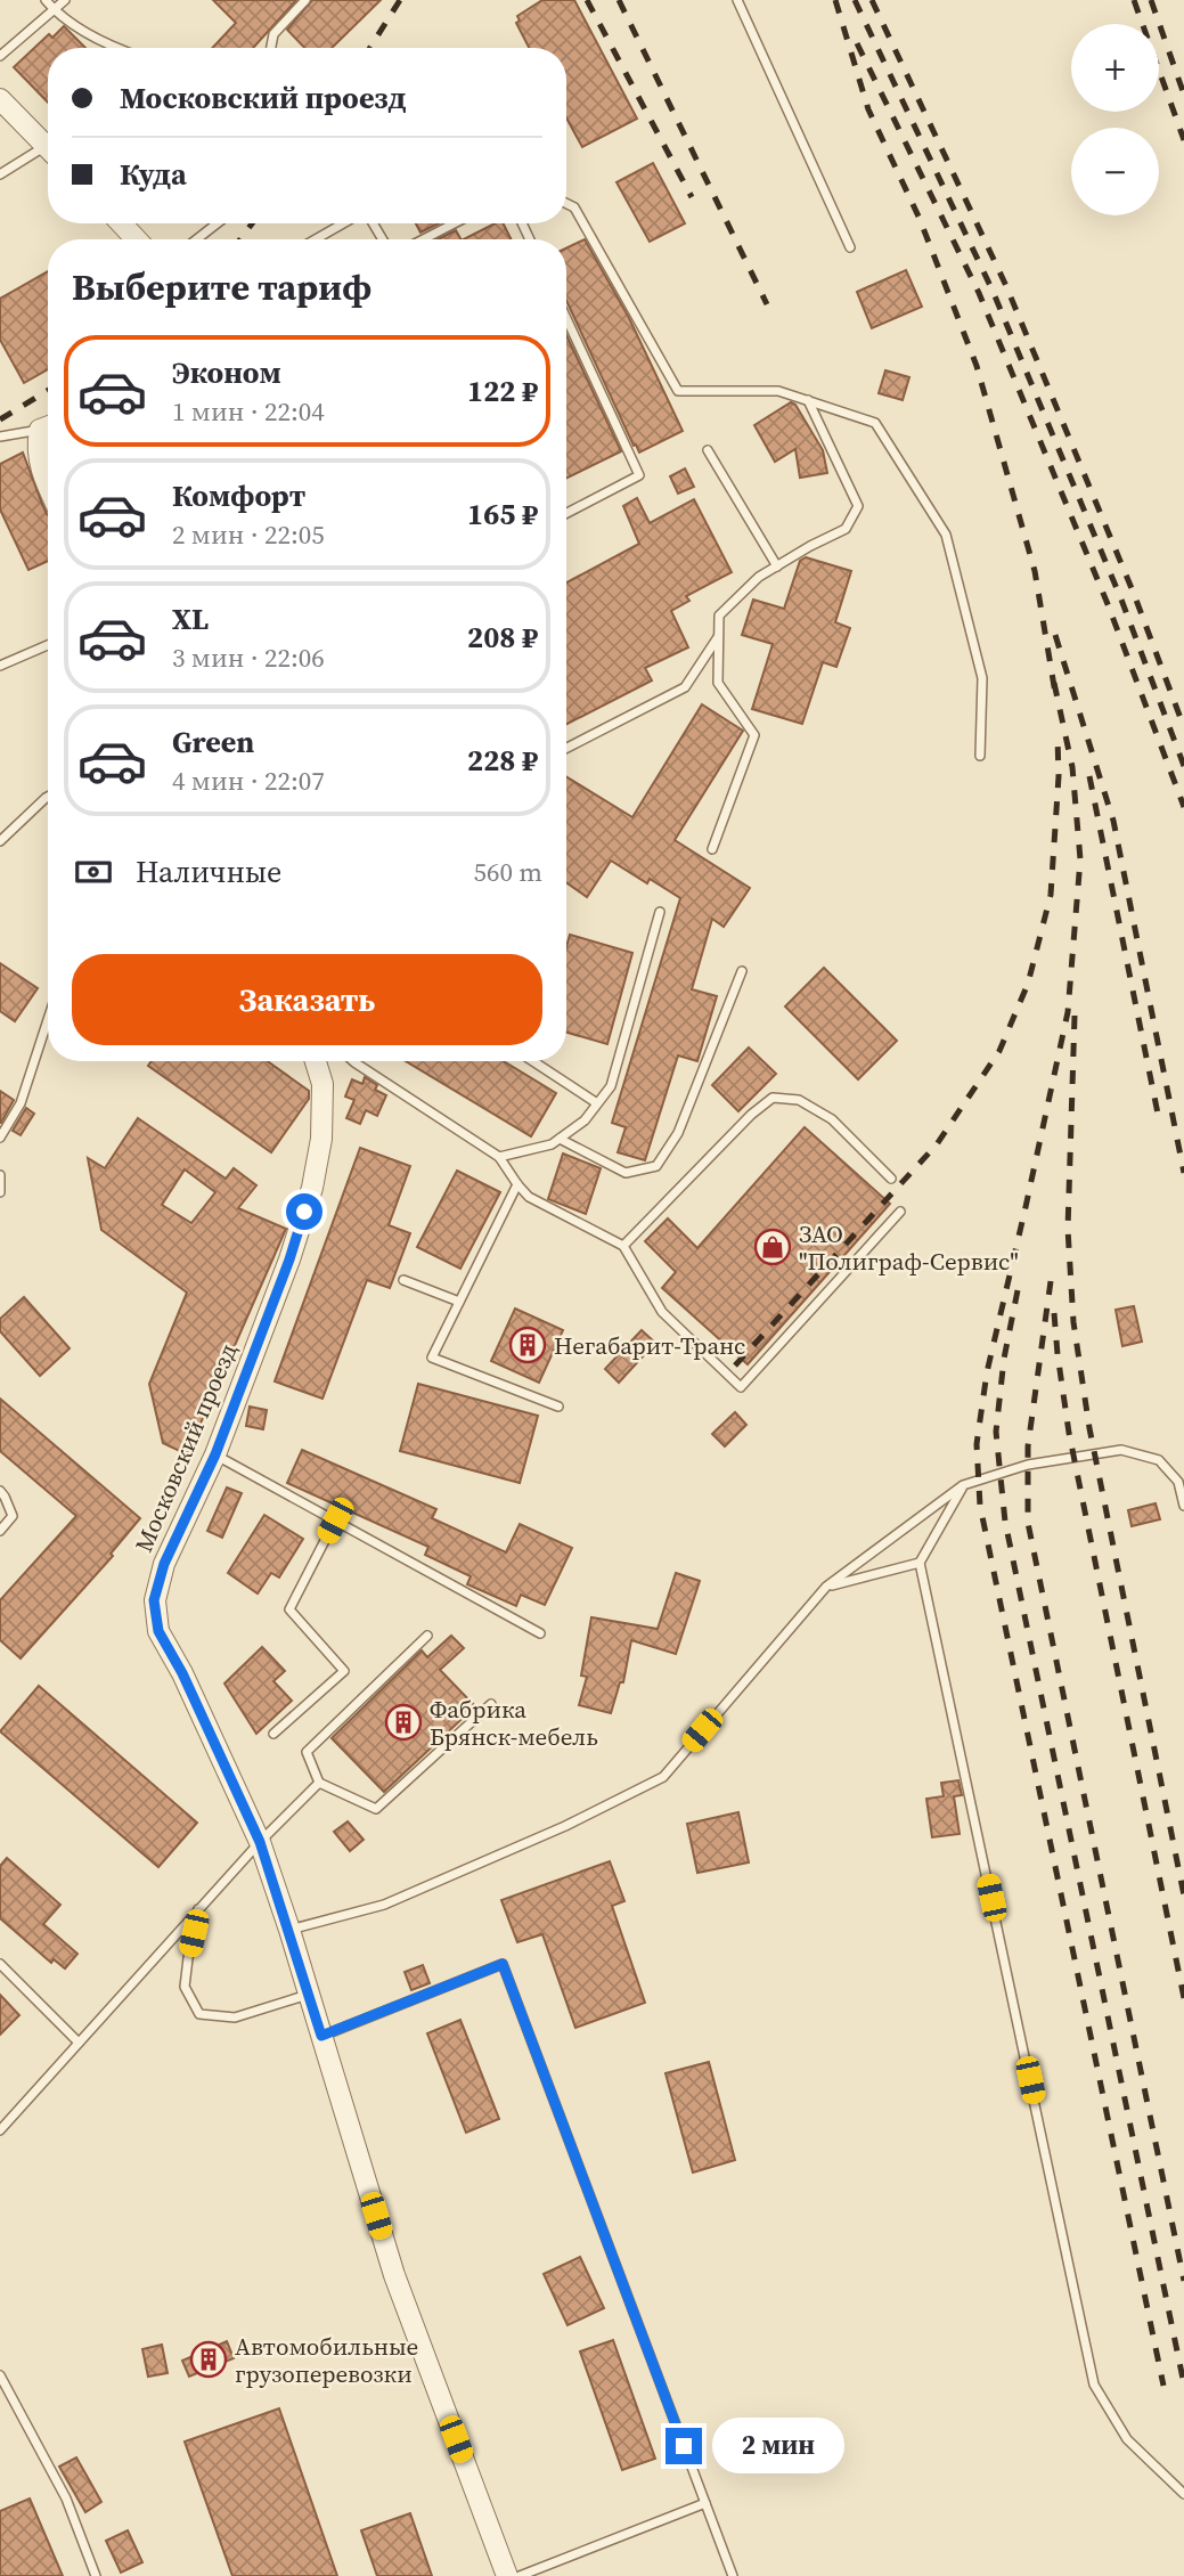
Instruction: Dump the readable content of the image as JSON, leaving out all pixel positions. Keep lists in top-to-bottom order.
{
  "streets": {
    "street": ["Московский проезд"]
  },
  "places": {
    "shop": ["ЗАО \"Полиграф-Сервис\""],
    "building": ["Негабарит-Транс", "Фабрика Брянск-мебель", "Автомобильные грузоперевозки"]
  },
  "page": {
    "map_buttons": ["+", "−"],
    "banner": ["Московский проезд", "Куда"],
    "heading": "Выберите тариф",
    "list": [
      {
        "name": "Эконом",
        "note": "1 мин · 22:04",
        "value": "122 ₽"
      },
      {
        "name": "Комфорт",
        "note": "2 мин · 22:05",
        "value": "165 ₽"
      },
      {
        "name": "XL",
        "note": "3 мин · 22:06",
        "value": "208 ₽"
      },
      {
        "name": "Green",
        "note": "4 мин · 22:07",
        "value": "228 ₽"
      }
    ],
    "pay": ["Наличные", "560 m"],
    "buttons": "Заказать",
    "bubble": "2 мин"
  }
}
